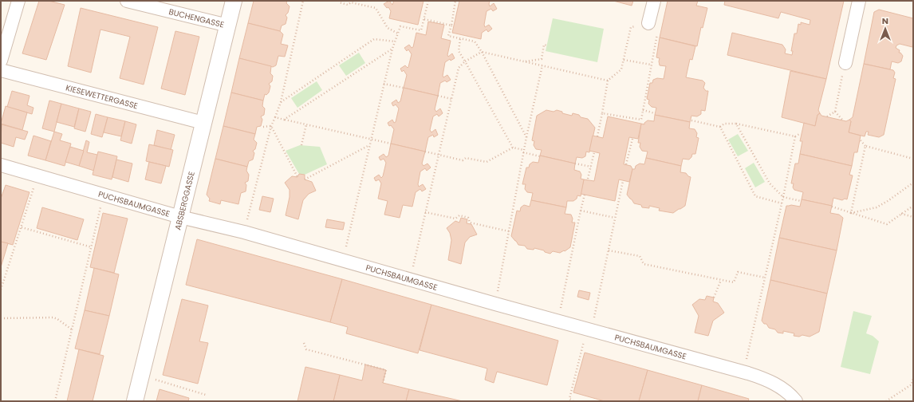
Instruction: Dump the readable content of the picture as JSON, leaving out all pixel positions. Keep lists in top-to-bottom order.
{
  "streets": {
    "street": [
      "BUCHENGASSE",
      "KIESEWETTERGASSE",
      "ABSBERGGASSE",
      "PUCHSBAUMGASSE"
    ]
  },
  "crossings": [
    ["BUCHENGASSE", "ABSBERGGASSE"],
    ["KIESEWETTERGASSE", "ABSBERGGASSE"],
    ["ABSBERGGASSE", "PUCHSBAUMGASSE"]
  ],
  "north": "top"
}
